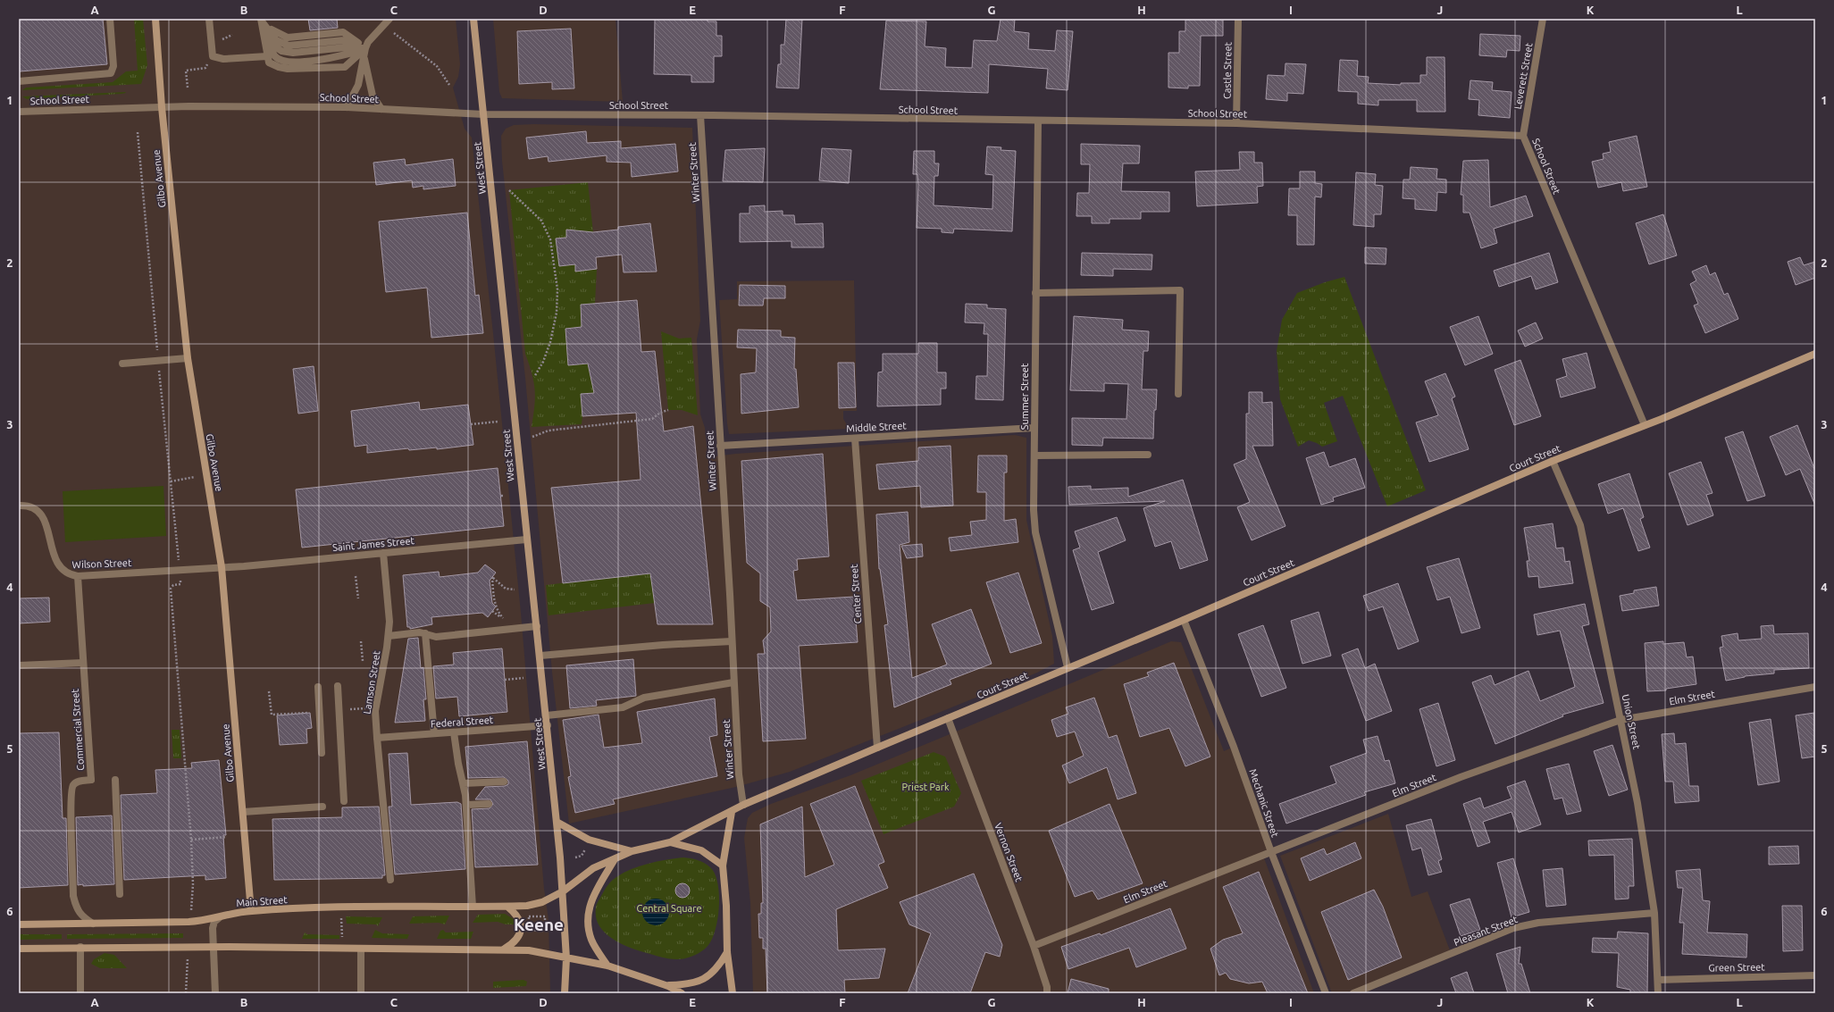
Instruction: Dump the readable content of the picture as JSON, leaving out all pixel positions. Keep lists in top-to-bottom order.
{
  "streets": {
    "main road": [
      "West Street",
      "Gilbo Avenue",
      "Court Street",
      "Main Street"
    ],
    "street": [
      "Castle Street",
      "Leverett Street",
      "School Street",
      "Winter Street",
      "Summer Street",
      "Middle Street",
      "Saint James Street",
      "Wilson Street",
      "Center Street",
      "Lamson Street",
      "Elm Street",
      "Federal Street",
      "Union Street",
      "Commercial Street",
      "Mechanic Street",
      "Vernon Street",
      "Pleasant Street",
      "Green Street"
    ]
  },
  "crossings": [
    ["Castle Street", "School Street"],
    ["Leverett Street", "School Street"],
    ["School Street", "West Street"],
    ["School Street", "Winter Street"],
    ["School Street", "Gilbo Avenue"],
    ["School Street", "Summer Street"],
    ["School Street", "Court Street"],
    ["West Street", "Saint James Street"],
    ["West Street", "Federal Street"],
    ["West Street", "Main Street"],
    ["Winter Street", "Middle Street"],
    ["Winter Street", "Court Street"],
    ["Gilbo Avenue", "Saint James Street"],
    ["Gilbo Avenue", "Main Street"],
    ["Summer Street", "Middle Street"],
    ["Summer Street", "Court Street"],
    ["Middle Street", "Center Street"],
    ["Court Street", "Center Street"],
    ["Court Street", "Union Street"],
    ["Court Street", "Mechanic Street"],
    ["Court Street", "Vernon Street"],
    ["Saint James Street", "Wilson Street"],
    ["Saint James Street", "Lamson Street"],
    ["Wilson Street", "Commercial Street"],
    ["Lamson Street", "Federal Street"],
    ["Elm Street", "Union Street"],
    ["Elm Street", "Mechanic Street"],
    ["Elm Street", "Vernon Street"],
    ["Union Street", "Pleasant Street"],
    ["Union Street", "Green Street"],
    ["Commercial Street", "Main Street"]
  ],
  "districts": ["Keene"],
  "parks": ["Priest Park", "Central Square"],
  "grid": {
    "columns": [
      "A",
      "B",
      "C",
      "D",
      "E",
      "F",
      "G",
      "H",
      "I",
      "J",
      "K",
      "L"
    ],
    "rows": [
      "1",
      "2",
      "3",
      "4",
      "5",
      "6"
    ]
  }
}
